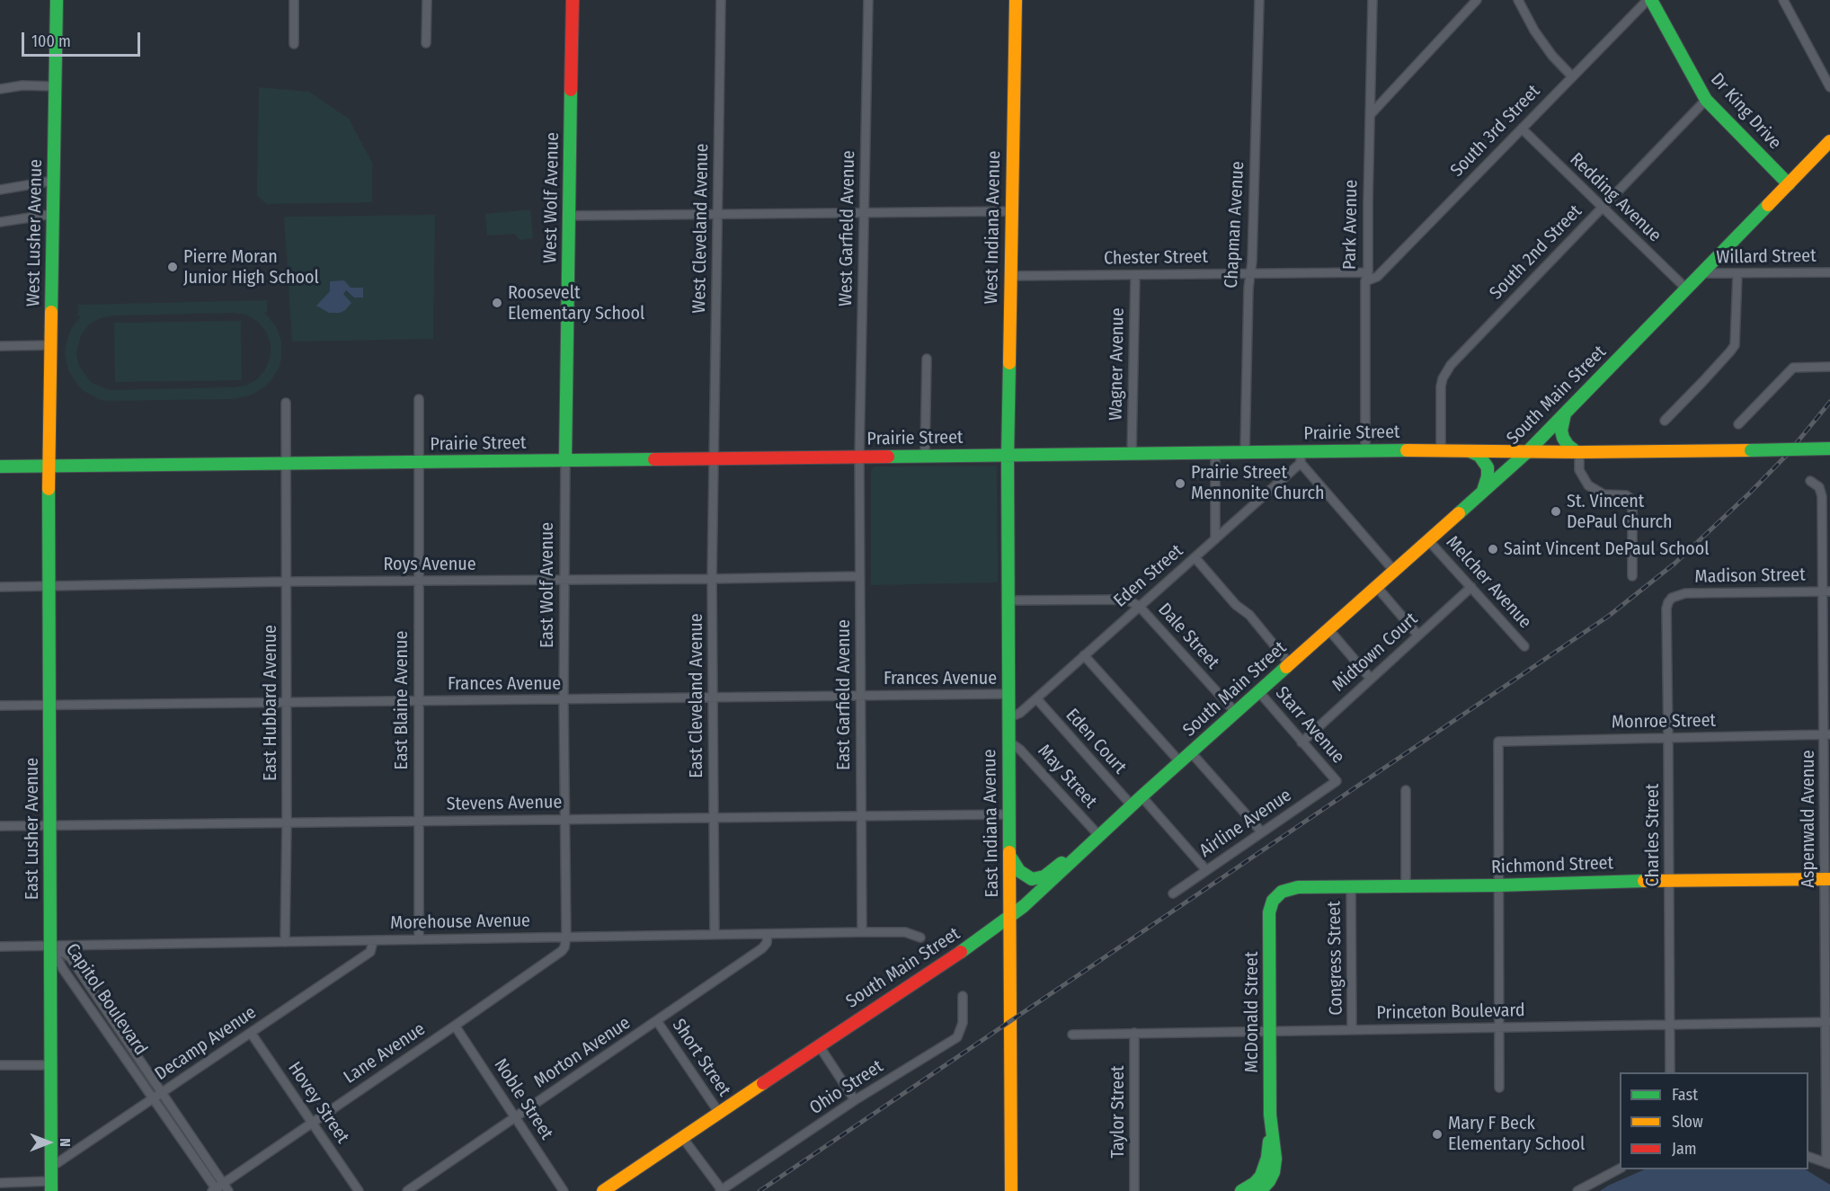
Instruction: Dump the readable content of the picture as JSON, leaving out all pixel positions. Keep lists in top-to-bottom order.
{
  "streets": {
    "main road": [
      "Dr King Drive",
      "West Wolf Avenue",
      "West Indiana Avenue",
      "West Lusher Avenue",
      "South Main Street",
      "Prairie Street",
      "East Indiana Avenue",
      "East Lusher Avenue",
      "Richmond Street",
      "McDonald Street"
    ],
    "street": [
      "South 3rd Street",
      "Redding Avenue",
      "Chapman Avenue",
      "Park Avenue",
      "West Cleveland Avenue",
      "West Garfield Avenue",
      "South 2nd Street",
      "Willard Street",
      "Chester Street",
      "Wagner Avenue",
      "Roys Avenue",
      "Eden Street",
      "Madison Street",
      "Melcher Avenue",
      "East Wolf Avenue",
      "Dale Street",
      "Midtown Court",
      "Frances Avenue",
      "East Garfield Avenue",
      "East Cleveland Avenue",
      "East Blaine Avenue",
      "East Hubbard Avenue",
      "Monroe Street",
      "Starr Avenue",
      "Eden Court",
      "May Street",
      "Stevens Avenue",
      "Aspenwald Avenue",
      "Airline Avenue",
      "Charles Street",
      "Morehouse Avenue",
      "Congress Street",
      "Capitol Boulevard",
      "Princeton Boulevard",
      "Decamp Avenue",
      "Morton Avenue",
      "Lane Avenue",
      "Short Street",
      "Ohio Street",
      "Noble Street",
      "Hovey Street",
      "Taylor Street"
    ]
  },
  "crossings": [
    ["Dr King Drive", "South 2nd Street"],
    ["Dr King Drive", "South Main Street"],
    ["South 3rd Street", "Redding Avenue"],
    ["South 3rd Street", "Park Avenue"],
    ["South 3rd Street", "Chester Street"],
    ["West Wolf Avenue", "Prairie Street"],
    ["West Wolf Avenue", "East Wolf Avenue"],
    ["Redding Avenue", "South 2nd Street"],
    ["Redding Avenue", "South Main Street"],
    ["Chapman Avenue", "Chester Street"],
    ["Chapman Avenue", "Prairie Street"],
    ["Park Avenue", "Chester Street"],
    ["Park Avenue", "Prairie Street"],
    ["West Indiana Avenue", "Chester Street"],
    ["West Indiana Avenue", "Prairie Street"],
    ["West Indiana Avenue", "East Indiana Avenue"],
    ["West Cleveland Avenue", "Prairie Street"],
    ["West Cleveland Avenue", "East Cleveland Avenue"],
    ["West Garfield Avenue", "Prairie Street"],
    ["West Garfield Avenue", "East Garfield Avenue"],
    ["West Lusher Avenue", "Prairie Street"],
    ["West Lusher Avenue", "East Lusher Avenue"],
    ["South 2nd Street", "Prairie Street"],
    ["Willard Street", "South Main Street"],
    ["Chester Street", "Wagner Avenue"],
    ["Wagner Avenue", "Prairie Street"],
    ["South Main Street", "Prairie Street"],
    ["South Main Street", "Melcher Avenue"],
    ["South Main Street", "Dale Street"],
    ["South Main Street", "Starr Avenue"],
    ["South Main Street", "Eden Court"],
    ["South Main Street", "May Street"],
    ["South Main Street", "East Indiana Avenue"],
    ["South Main Street", "Short Street"],
    ["Prairie Street", "Eden Street"],
    ["Prairie Street", "East Wolf Avenue"],
    ["Prairie Street", "East Garfield Avenue"],
    ["Prairie Street", "East Cleveland Avenue"],
    ["Prairie Street", "East Blaine Avenue"],
    ["Prairie Street", "East Hubbard Avenue"],
    ["Prairie Street", "East Indiana Avenue"],
    ["Prairie Street", "East Lusher Avenue"],
    ["Roys Avenue", "East Wolf Avenue"],
    ["Roys Avenue", "East Garfield Avenue"],
    ["Roys Avenue", "East Cleveland Avenue"],
    ["Roys Avenue", "East Blaine Avenue"],
    ["Roys Avenue", "East Hubbard Avenue"],
    ["Roys Avenue", "East Lusher Avenue"],
    ["Eden Street", "Dale Street"],
    ["Eden Street", "Eden Court"],
    ["Eden Street", "East Indiana Avenue"],
    ["Madison Street", "Aspenwald Avenue"],
    ["Madison Street", "Charles Street"],
    ["Melcher Avenue", "Midtown Court"],
    ["East Wolf Avenue", "Frances Avenue"],
    ["East Wolf Avenue", "Stevens Avenue"],
    ["East Wolf Avenue", "Morehouse Avenue"],
    ["East Wolf Avenue", "Lane Avenue"],
    ["Midtown Court", "Starr Avenue"],
    ["Frances Avenue", "East Garfield Avenue"],
    ["Frances Avenue", "East Cleveland Avenue"],
    ["Frances Avenue", "East Blaine Avenue"],
    ["Frances Avenue", "East Hubbard Avenue"],
    ["Frances Avenue", "East Indiana Avenue"],
    ["Frances Avenue", "East Lusher Avenue"],
    ["East Garfield Avenue", "Stevens Avenue"],
    ["East Garfield Avenue", "Morehouse Avenue"],
    ["East Cleveland Avenue", "Stevens Avenue"],
    ["East Cleveland Avenue", "Morehouse Avenue"],
    ["East Blaine Avenue", "Stevens Avenue"],
    ["East Blaine Avenue", "Morehouse Avenue"],
    ["East Hubbard Avenue", "Stevens Avenue"],
    ["East Hubbard Avenue", "Morehouse Avenue"],
    ["Monroe Street", "Aspenwald Avenue"],
    ["Monroe Street", "Charles Street"],
    ["Monroe Street", "Richmond Street"],
    ["Starr Avenue", "Airline Avenue"],
    ["May Street", "East Indiana Avenue"],
    ["Stevens Avenue", "East Indiana Avenue"],
    ["Stevens Avenue", "East Lusher Avenue"],
    ["Aspenwald Avenue", "Richmond Street"],
    ["Aspenwald Avenue", "Princeton Boulevard"],
    ["East Lusher Avenue", "Morehouse Avenue"],
    ["East Lusher Avenue", "Capitol Boulevard"],
    ["East Lusher Avenue", "Decamp Avenue"],
    ["Charles Street", "Richmond Street"],
    ["Charles Street", "Princeton Boulevard"],
    ["Richmond Street", "Congress Street"],
    ["Richmond Street", "McDonald Street"],
    ["Morehouse Avenue", "Capitol Boulevard"],
    ["Morehouse Avenue", "Decamp Avenue"],
    ["Morehouse Avenue", "Morton Avenue"],
    ["Morehouse Avenue", "Lane Avenue"],
    ["Congress Street", "Princeton Boulevard"],
    ["Capitol Boulevard", "Decamp Avenue"],
    ["Capitol Boulevard", "Lane Avenue"],
    ["McDonald Street", "Princeton Boulevard"],
    ["Princeton Boulevard", "Taylor Street"],
    ["Decamp Avenue", "Hovey Street"],
    ["Morton Avenue", "Short Street"],
    ["Morton Avenue", "Noble Street"],
    ["Lane Avenue", "Noble Street"],
    ["Lane Avenue", "Hovey Street"]
  ],
  "places": [
    "Pierre Moran Junior High School",
    "Roosevelt Elementary School",
    "Prairie Street Mennonite Church",
    "St. Vincent DePaul Church",
    "Saint Vincent DePaul School",
    "Mary F Beck Elementary School"
  ],
  "legend": ["Fast", "Slow", "Jam"],
  "scale_bar": "100 m",
  "north": "right"
}
